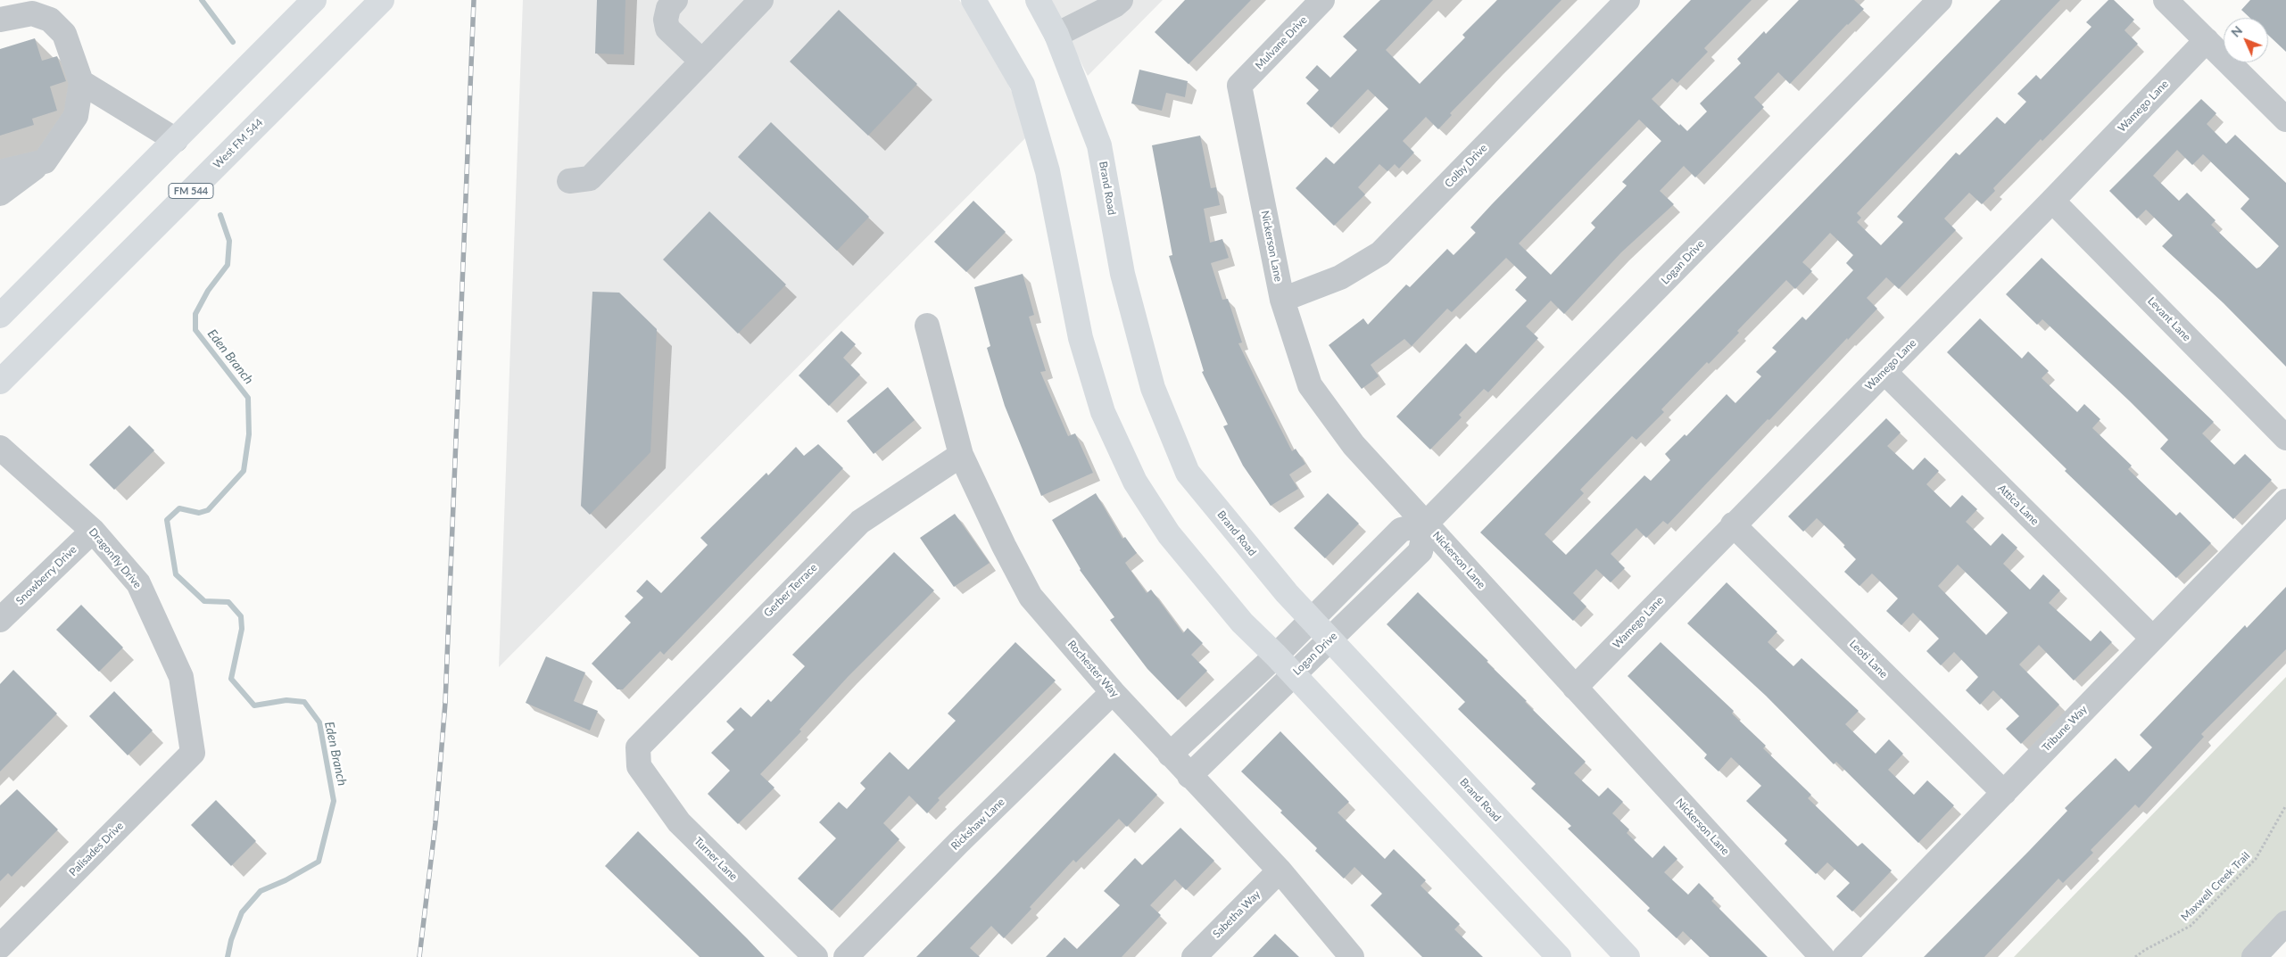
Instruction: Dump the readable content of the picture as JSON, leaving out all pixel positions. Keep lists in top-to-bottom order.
{
  "streets": {
    "main road": ["West FM 544", "Brand Road", "FM 544"],
    "street": [
      "Mulvane Drive",
      "Wamego Lane",
      "Colby Drive",
      "Nickerson Lane",
      "Logan Drive",
      "Levant Lane",
      "Attica Lane",
      "Dragonfly Drive",
      "Snowberry Drive",
      "Gerber Terrace",
      "Leoti Lane",
      "Rochester Way",
      "Tribune Way",
      "Rickshaw Lane",
      "Palisades Drive",
      "Turner Lane",
      "Sabetha Way"
    ],
    "path": ["Maxwell Creek Trail"]
  },
  "crossings": [
    ["Mulvane Drive", "Nickerson Lane"],
    ["Wamego Lane", "Nickerson Lane"],
    ["Wamego Lane", "Levant Lane"],
    ["Wamego Lane", "Attica Lane"],
    ["Wamego Lane", "Leoti Lane"],
    ["Colby Drive", "Nickerson Lane"],
    ["Brand Road", "Logan Drive"],
    ["Nickerson Lane", "Logan Drive"],
    ["Logan Drive", "Rochester Way"],
    ["Attica Lane", "Tribune Way"],
    ["Dragonfly Drive", "Snowberry Drive"],
    ["Dragonfly Drive", "Palisades Drive"],
    ["Gerber Terrace", "Rochester Way"],
    ["Gerber Terrace", "Turner Lane"],
    ["Leoti Lane", "Tribune Way"],
    ["Rochester Way", "Rickshaw Lane"],
    ["Rochester Way", "Sabetha Way"]
  ],
  "water": ["Eden Branch"],
  "north": "top left"
}
